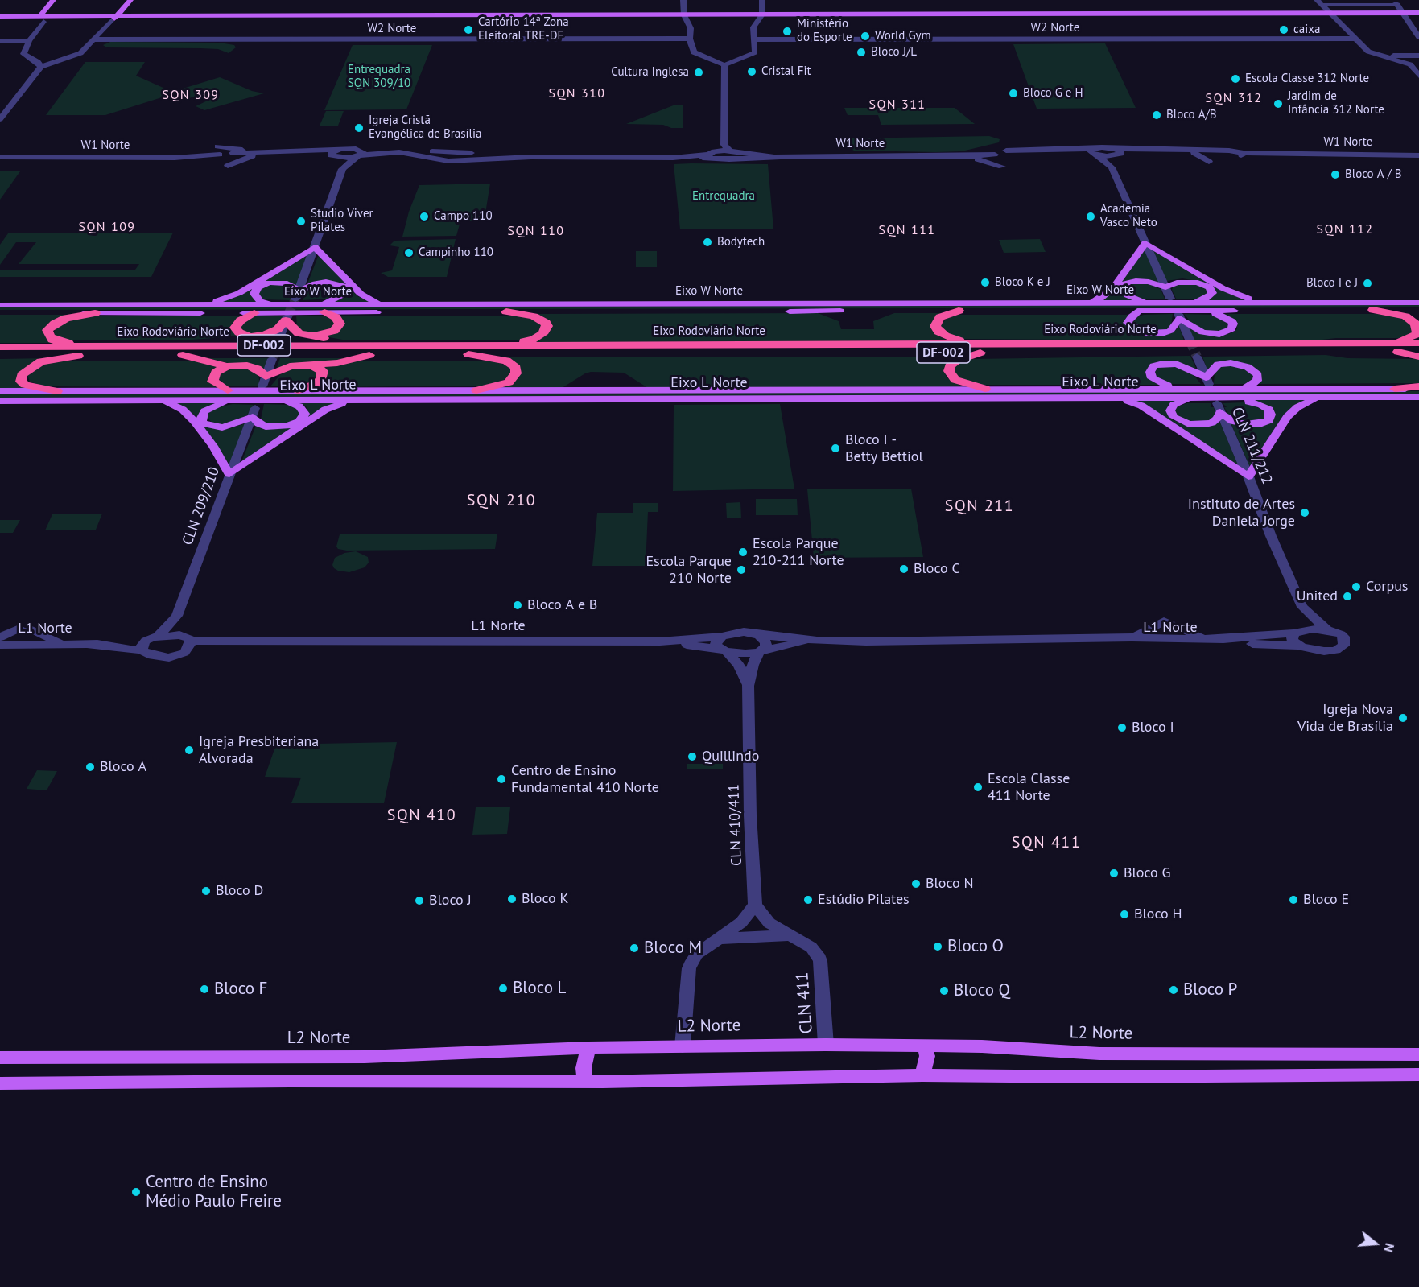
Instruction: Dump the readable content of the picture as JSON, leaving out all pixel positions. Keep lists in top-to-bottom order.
{
  "streets": {
    "highway": ["Eixo Rodoviário Norte", "DF-002"],
    "main road": ["Eixo W Norte", "Eixo L Norte", "L2 Norte"],
    "street": [
      "W2 Norte",
      "W1 Norte",
      "CLN 211/212",
      "CLN 209/210",
      "L1 Norte",
      "CLN 410/411",
      "CLN 411"
    ]
  },
  "crossings": [
    ["CLN 211/212", "L1 Norte"],
    ["L1 Norte", "CLN 410/411"],
    ["CLN 410/411", "CLN 411"],
    ["CLN 411", "L2 Norte"]
  ],
  "districts": [
    "SQN 310",
    "SQN 309",
    "SQN 312",
    "SQN 311",
    "SQN 109",
    "SQN 112",
    "SQN 111",
    "SQN 110",
    "SQN 210",
    "SQN 211",
    "SQN 410",
    "SQN 411"
  ],
  "parks": ["Entrequadra SQN 309/10", "Entrequadra"],
  "places": [
    "Cartório 14ª Zona Eleitoral TRE-DF",
    "caixa",
    "Ministério do Esporte",
    "World Gym",
    "Bloco J/L",
    "Cristal Fit",
    "Cultura Inglesa",
    "Escola Classe 312 Norte",
    "Bloco G e H",
    "Jardim de Infância 312 Norte",
    "Bloco A/B",
    "Igreja Cristã Evangélica de Brasília",
    "Bloco A / B",
    "Campo 110",
    "Academia Vasco Neto",
    "Studio Viver Pilates",
    "Bodytech",
    "Campinho 110",
    "Bloco K e J",
    "Bloco I e J",
    "Bloco I - Betty Bettiol",
    "Instituto de Artes Daniela Jorge",
    "Escola Parque 210-211 Norte",
    "Bloco C",
    "Escola Parque 210 Norte",
    "Corpus",
    "United",
    "Bloco A e B",
    "Igreja Nova Vida de Brasília",
    "Bloco I",
    "Igreja Presbiteriana Alvorada",
    "Quillindo",
    "Bloco A",
    "Centro de Ensino Fundamental 410 Norte",
    "Escola Classe 411 Norte",
    "Bloco G",
    "Bloco N",
    "Bloco D",
    "Bloco K",
    "Estúdio Pilates",
    "Bloco E",
    "Bloco J",
    "Bloco H",
    "Bloco O",
    "Bloco M",
    "Bloco L",
    "Bloco F",
    "Bloco P",
    "Bloco Q",
    "Centro de Ensino Médio Paulo Freire"
  ],
  "north": "right"
}
